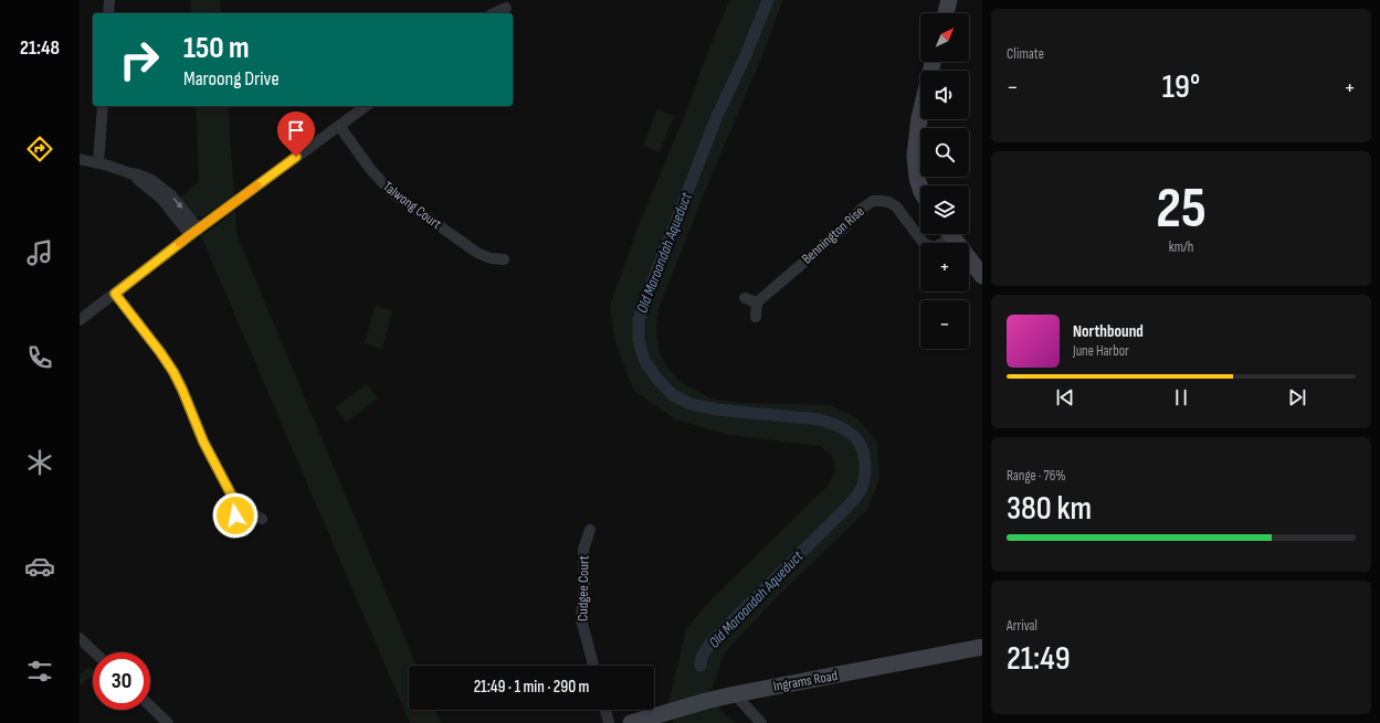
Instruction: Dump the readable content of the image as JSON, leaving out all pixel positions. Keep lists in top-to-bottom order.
{
  "streets": {
    "street": [
      "Talwong Court",
      "Bennington Rise",
      "Cudgee Court",
      "Ingrams Road"
    ]
  },
  "water": ["Old Maroondah Aqueduct"],
  "north": "top right",
  "page": {
    "tabs": "21:48",
    "tile": [
      "Climate",
      ["25", "km/h"],
      ["Range · 76%", "380 km"],
      ["Arrival", "21:49"]
    ],
    "map_buttons": ["+", "−"],
    "turn": ["150 m", "Maroong Drive"],
    "heat": ["−", "19°", "+"],
    "song": ["Northbound", "June Harbor"],
    "limit": "30",
    "trip": "21:49 · 1 min · 290 m"
  }
}
